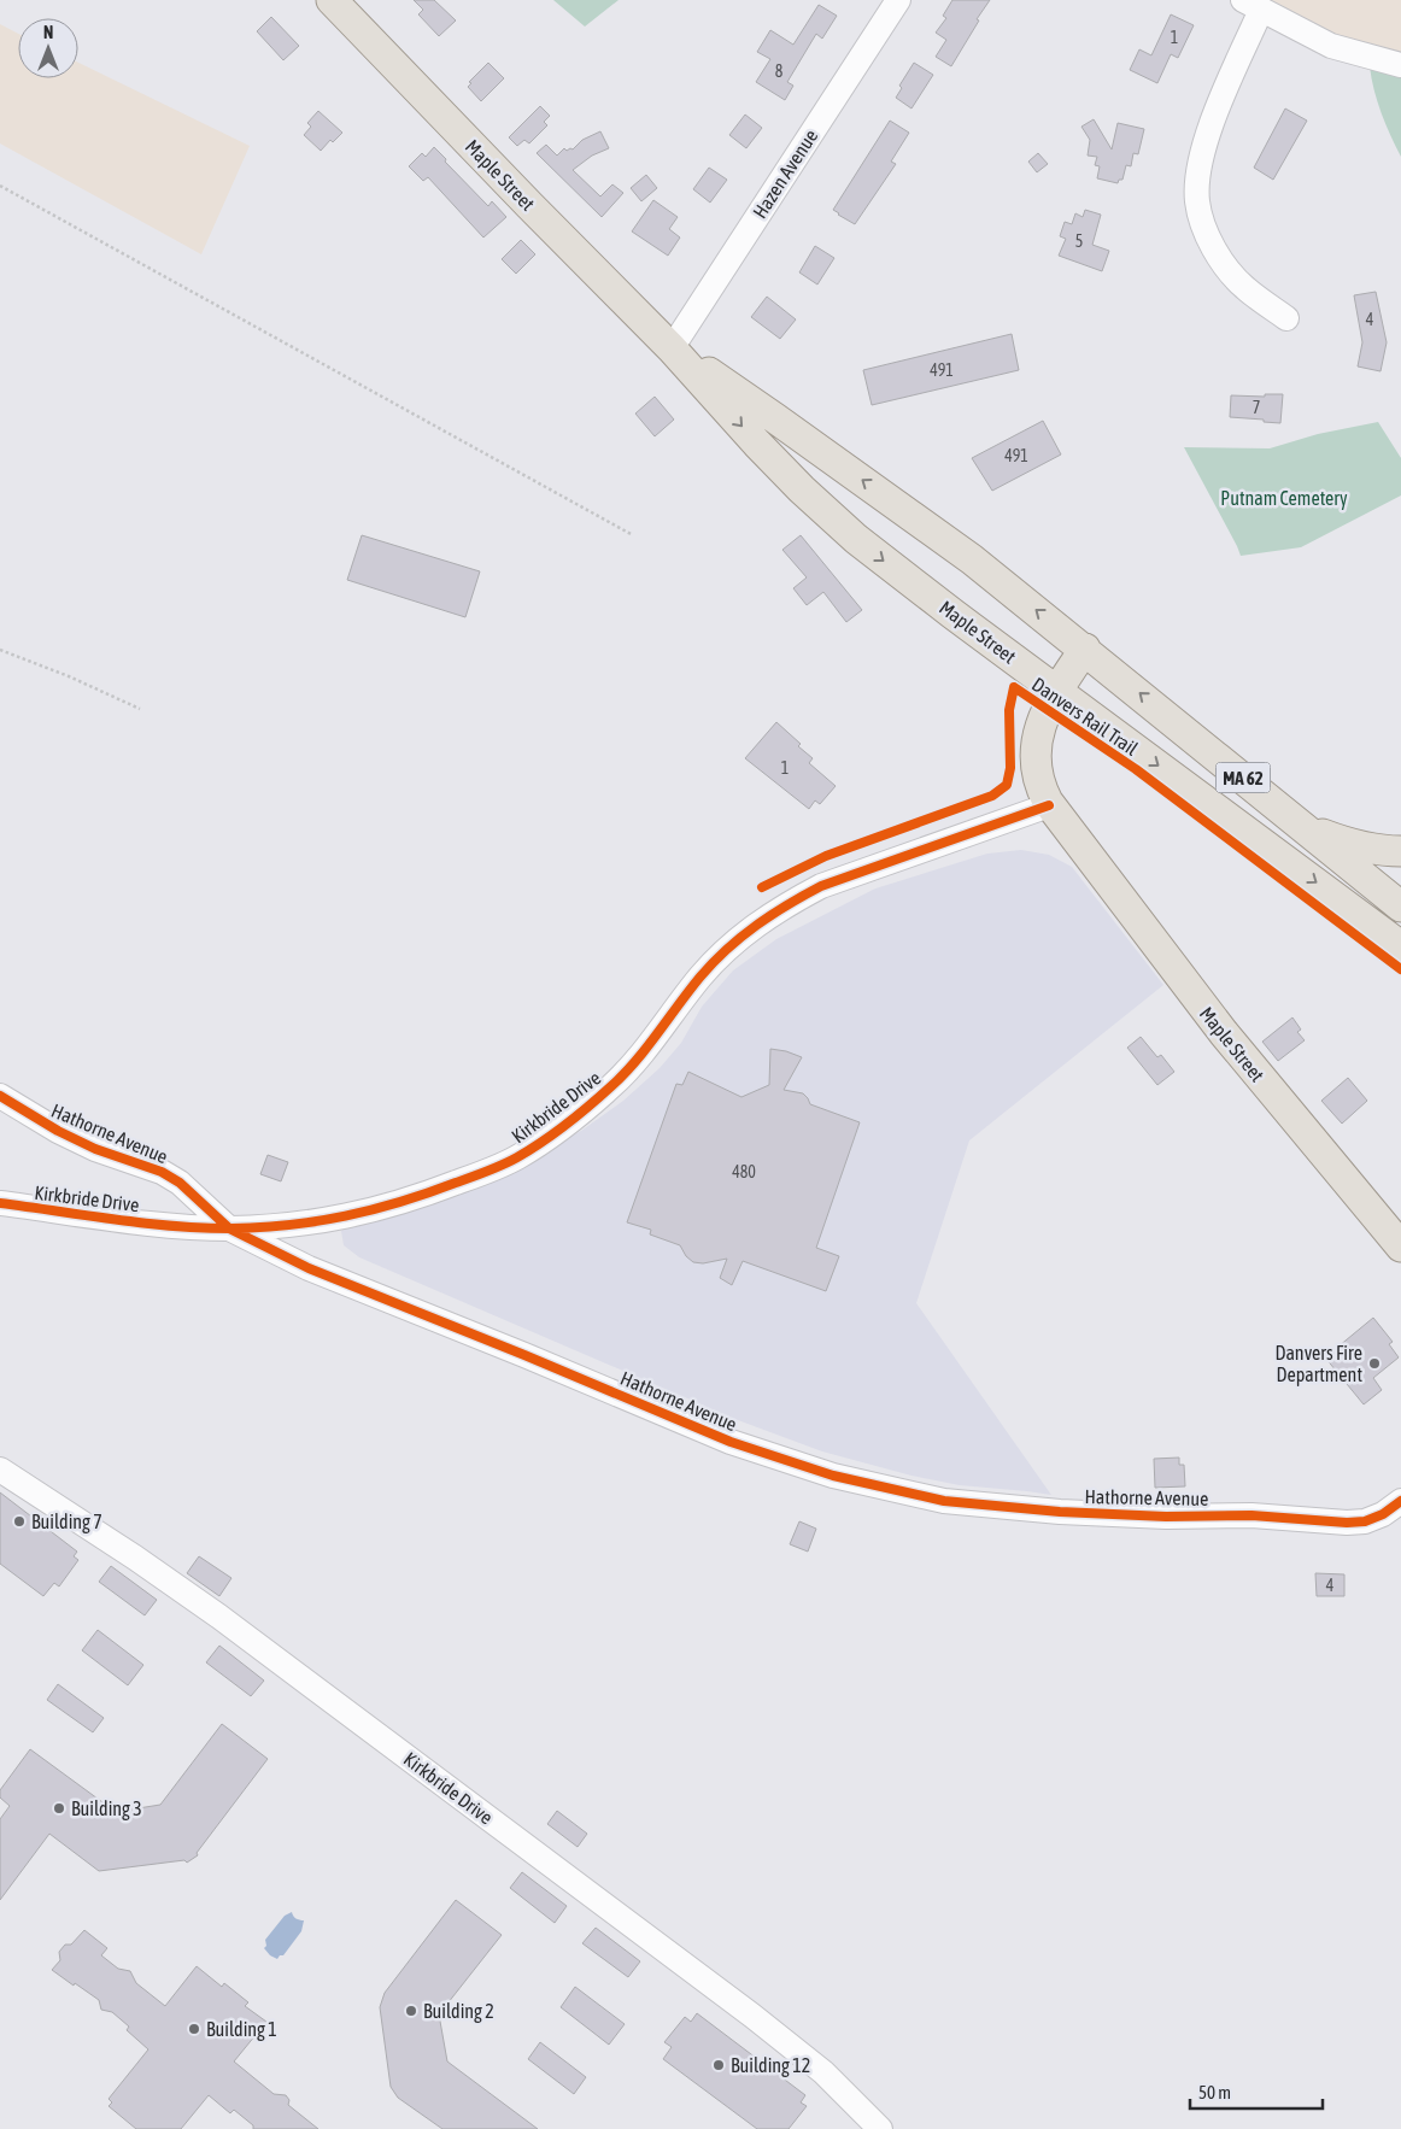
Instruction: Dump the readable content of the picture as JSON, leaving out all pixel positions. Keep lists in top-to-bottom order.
{
  "streets": {
    "main road": ["Maple Street", "MA 62"],
    "street": ["Hazen Avenue", "Kirkbride Drive", "Hathorne Avenue"],
    "cycle path": ["Danvers Rail Trail"]
  },
  "crossings": [
    ["Hazen Avenue", "Maple Street"],
    ["Maple Street", "Kirkbride Drive"],
    ["Kirkbride Drive", "Hathorne Avenue"]
  ],
  "parks": ["Putnam Cemetery"],
  "places": [
    "Danvers Fire Department",
    "Building 7",
    "Building 3",
    "Building 2",
    "Building 1",
    "Building 12"
  ],
  "house_numbers": [
    "1",
    "8",
    "5",
    "4",
    "491",
    "7",
    "491",
    "1",
    "480",
    "4"
  ],
  "scale_bar": "50 m",
  "north": "top"
}
